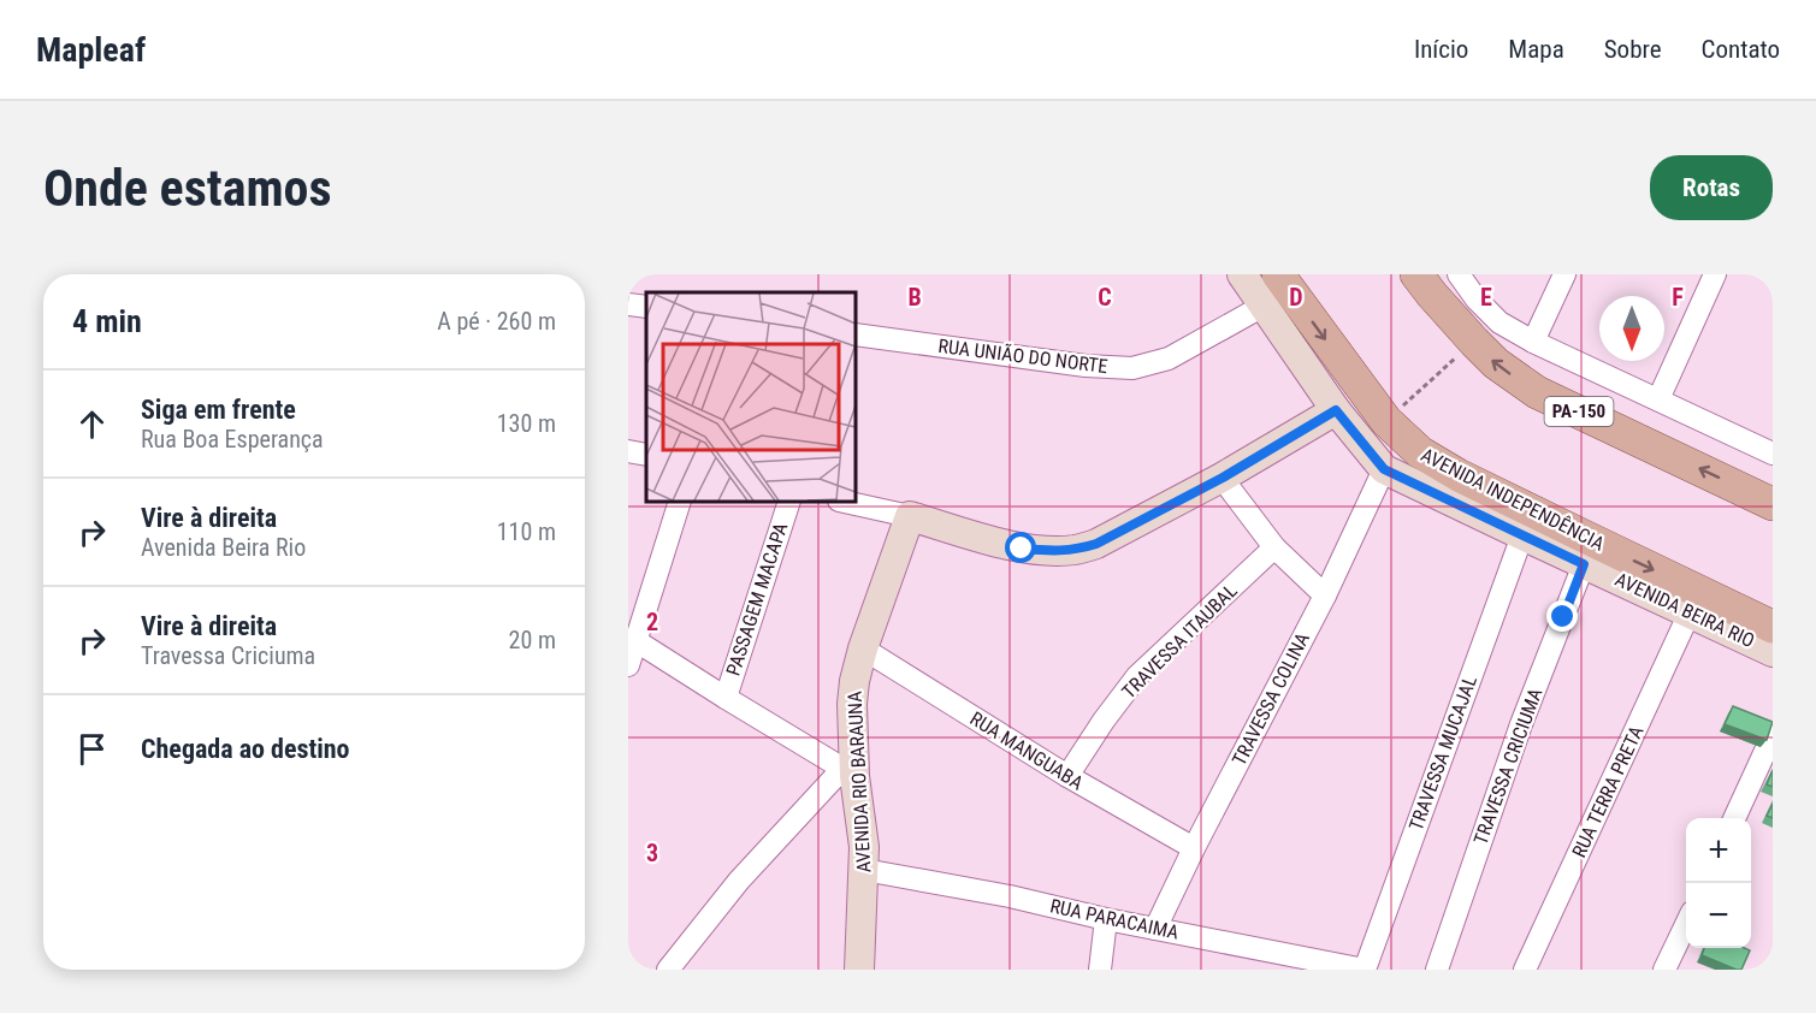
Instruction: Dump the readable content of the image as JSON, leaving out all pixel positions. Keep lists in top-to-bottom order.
{
  "streets": {
    "main road": ["PA-150", "AVENIDA INDEPENDÊNCIA"],
    "street": [
      "RUA UNIÃO DO NORTE",
      "PASSAGEM MACAPA",
      "AVENIDA BEIRA RIO",
      "TRAVESSA ITAUBAL",
      "TRAVESSA COLINA",
      "RUA MANGUABA",
      "TRAVESSA MUCAJAL",
      "TRAVESSA CRICIUMA",
      "AVENIDA RIO BARAUNA",
      "RUA TERRA PRETA",
      "RUA PARACAIMA"
    ]
  },
  "crossings": [
    ["RUA UNIÃO DO NORTE", "AVENIDA BEIRA RIO"],
    ["AVENIDA BEIRA RIO", "TRAVESSA COLINA"],
    ["AVENIDA BEIRA RIO", "TRAVESSA MUCAJAL"],
    ["AVENIDA BEIRA RIO", "TRAVESSA CRICIUMA"],
    ["AVENIDA BEIRA RIO", "RUA TERRA PRETA"],
    ["TRAVESSA ITAUBAL", "RUA MANGUABA"],
    ["TRAVESSA COLINA", "RUA MANGUABA"],
    ["TRAVESSA COLINA", "RUA PARACAIMA"],
    ["RUA MANGUABA", "AVENIDA RIO BARAUNA"],
    ["TRAVESSA MUCAJAL", "RUA PARACAIMA"],
    ["AVENIDA RIO BARAUNA", "RUA PARACAIMA"]
  ],
  "north": "bottom",
  "page": {
    "header": "Mapleaf",
    "nav": [
      "Início",
      "Mapa",
      "Sobre",
      "Contato"
    ],
    "buttons": "Rotas",
    "title": "Onde estamos",
    "heading": ["4 min", "A pé · 260 m"],
    "list": [
      ["Siga em frente", "Rua Boa Esperança", "130 m"],
      ["Vire à direita", "Avenida Beira Rio", "110 m"],
      ["Vire à direita", "Travessa Criciuma", "20 m"],
      "Chegada ao destino"
    ],
    "map_buttons": ["+", "−"]
  },
  "grid": {
    "columns": [
      "B",
      "C",
      "D",
      "E",
      "F"
    ],
    "rows": ["2", "3"]
  }
}
